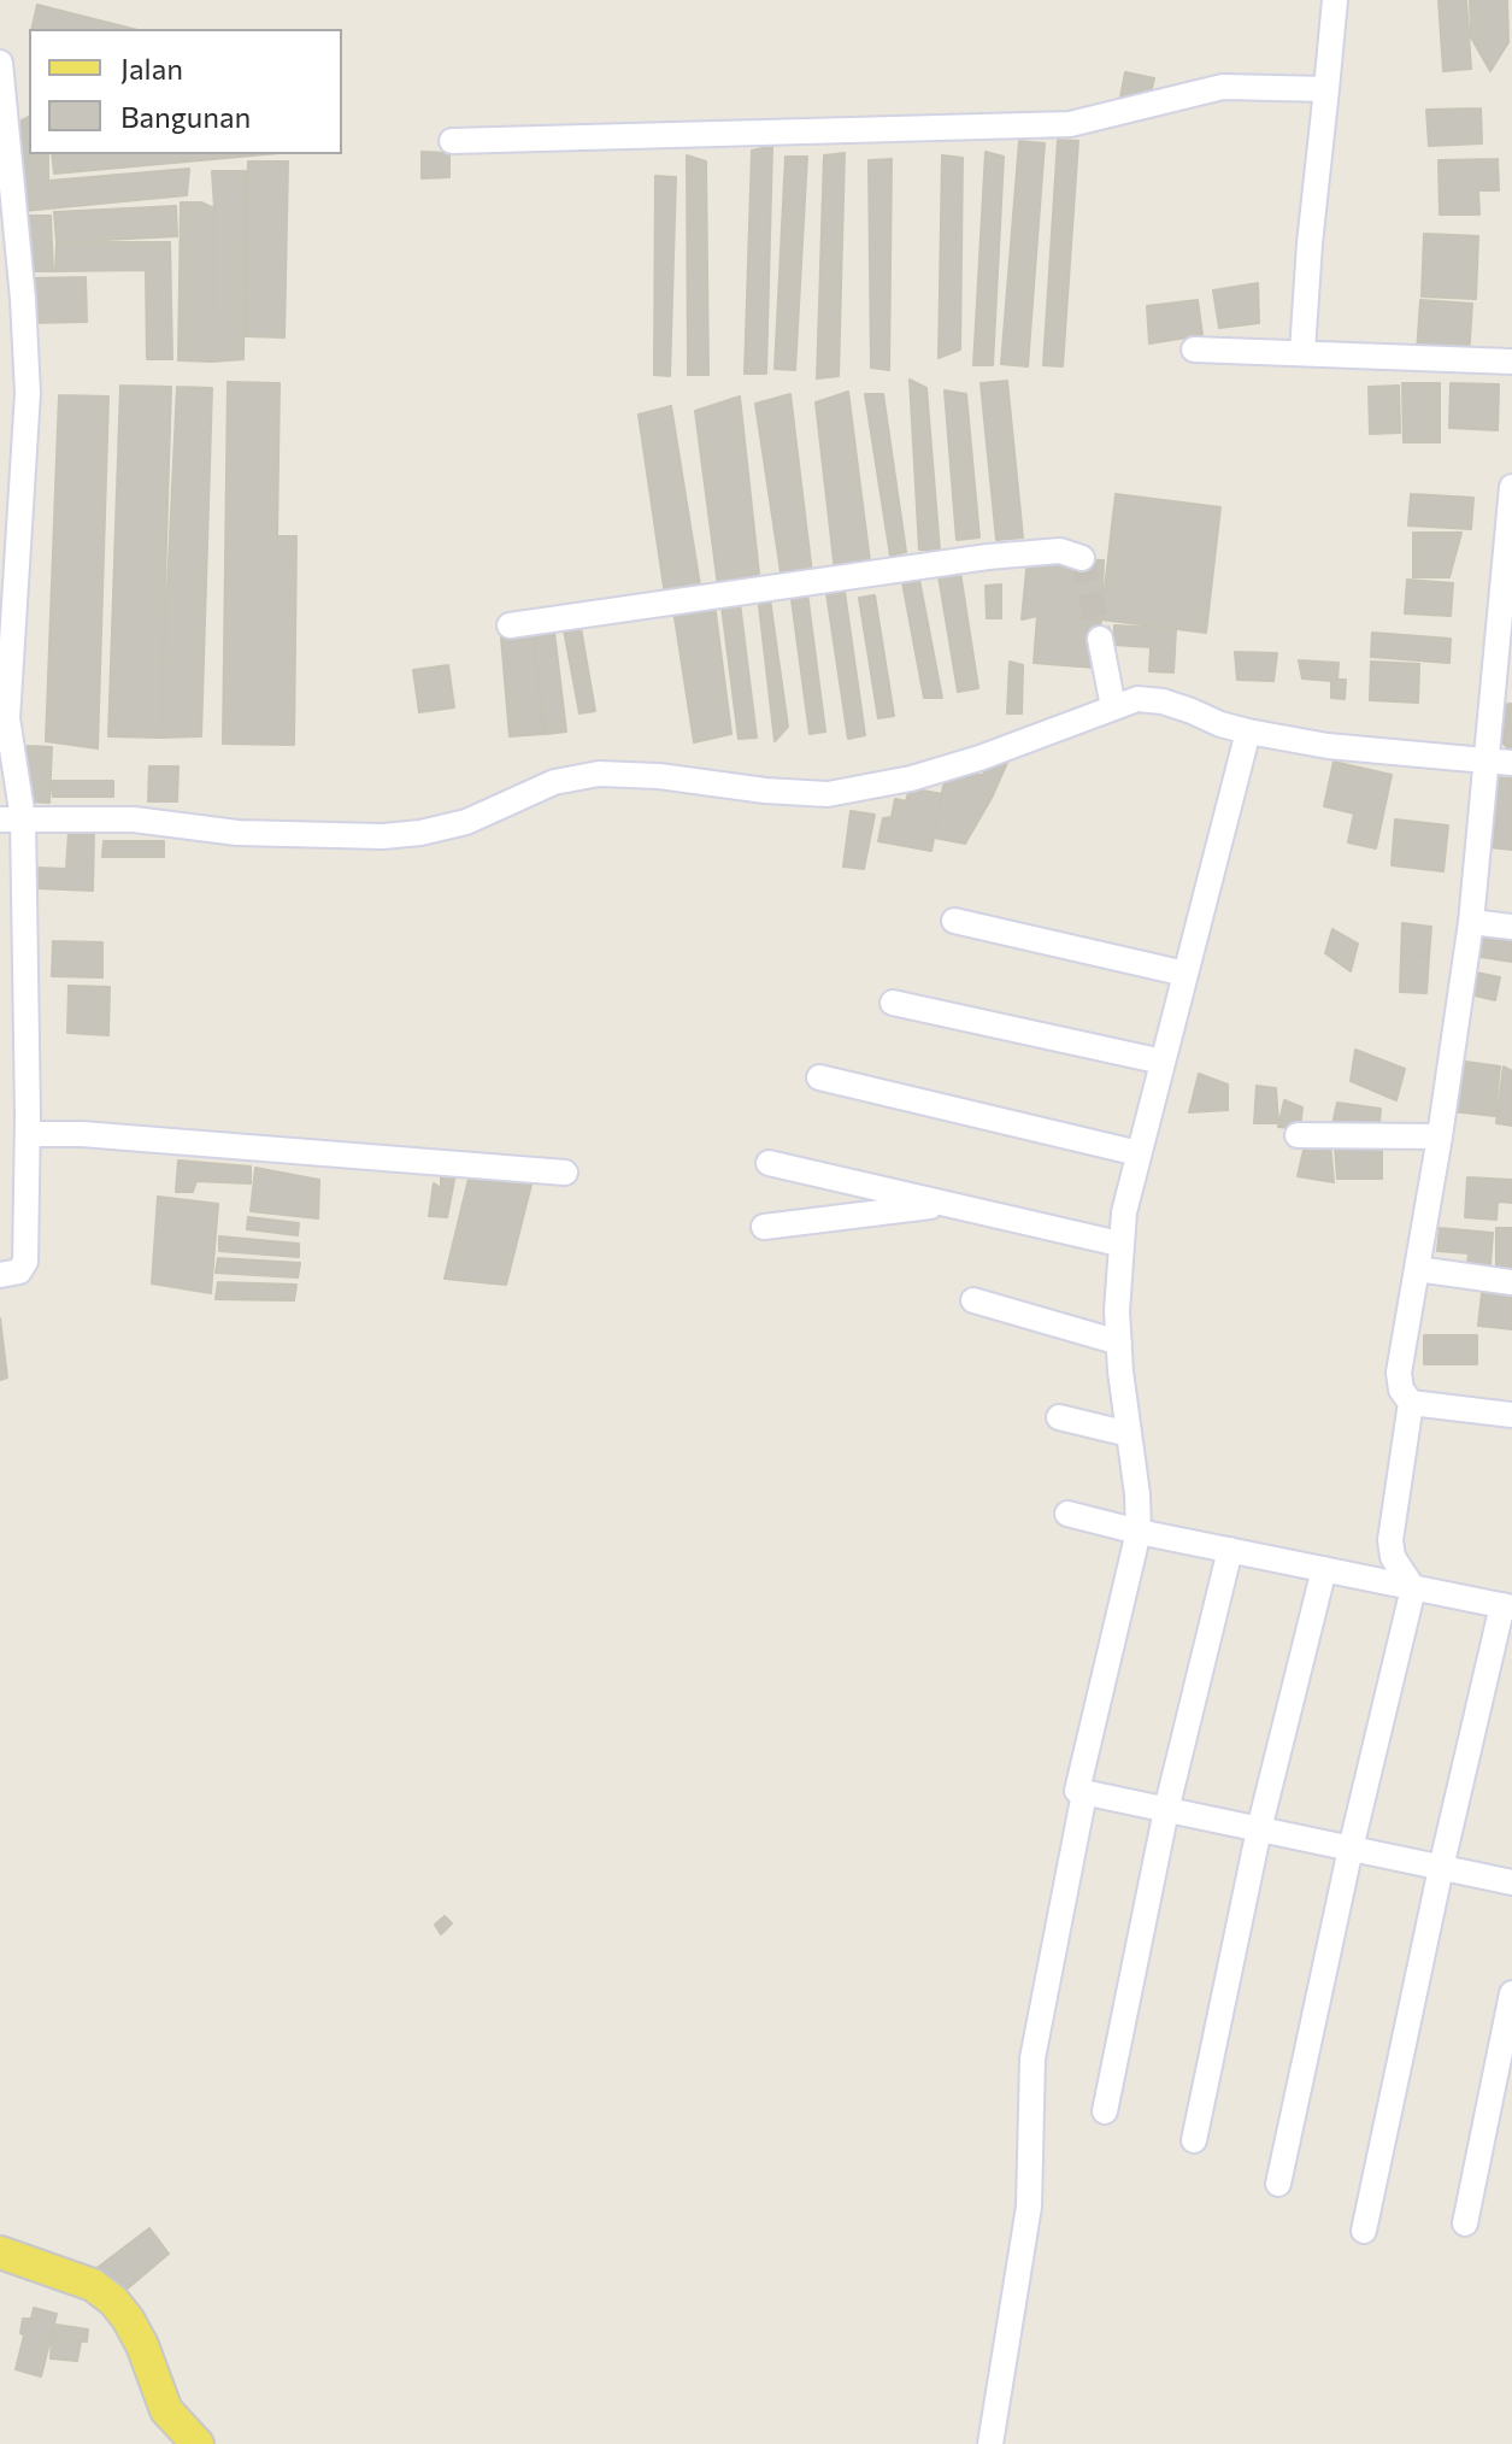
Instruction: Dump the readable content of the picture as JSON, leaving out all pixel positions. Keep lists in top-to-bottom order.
{
  "legend": ["Jalan", "Bangunan"]
}
